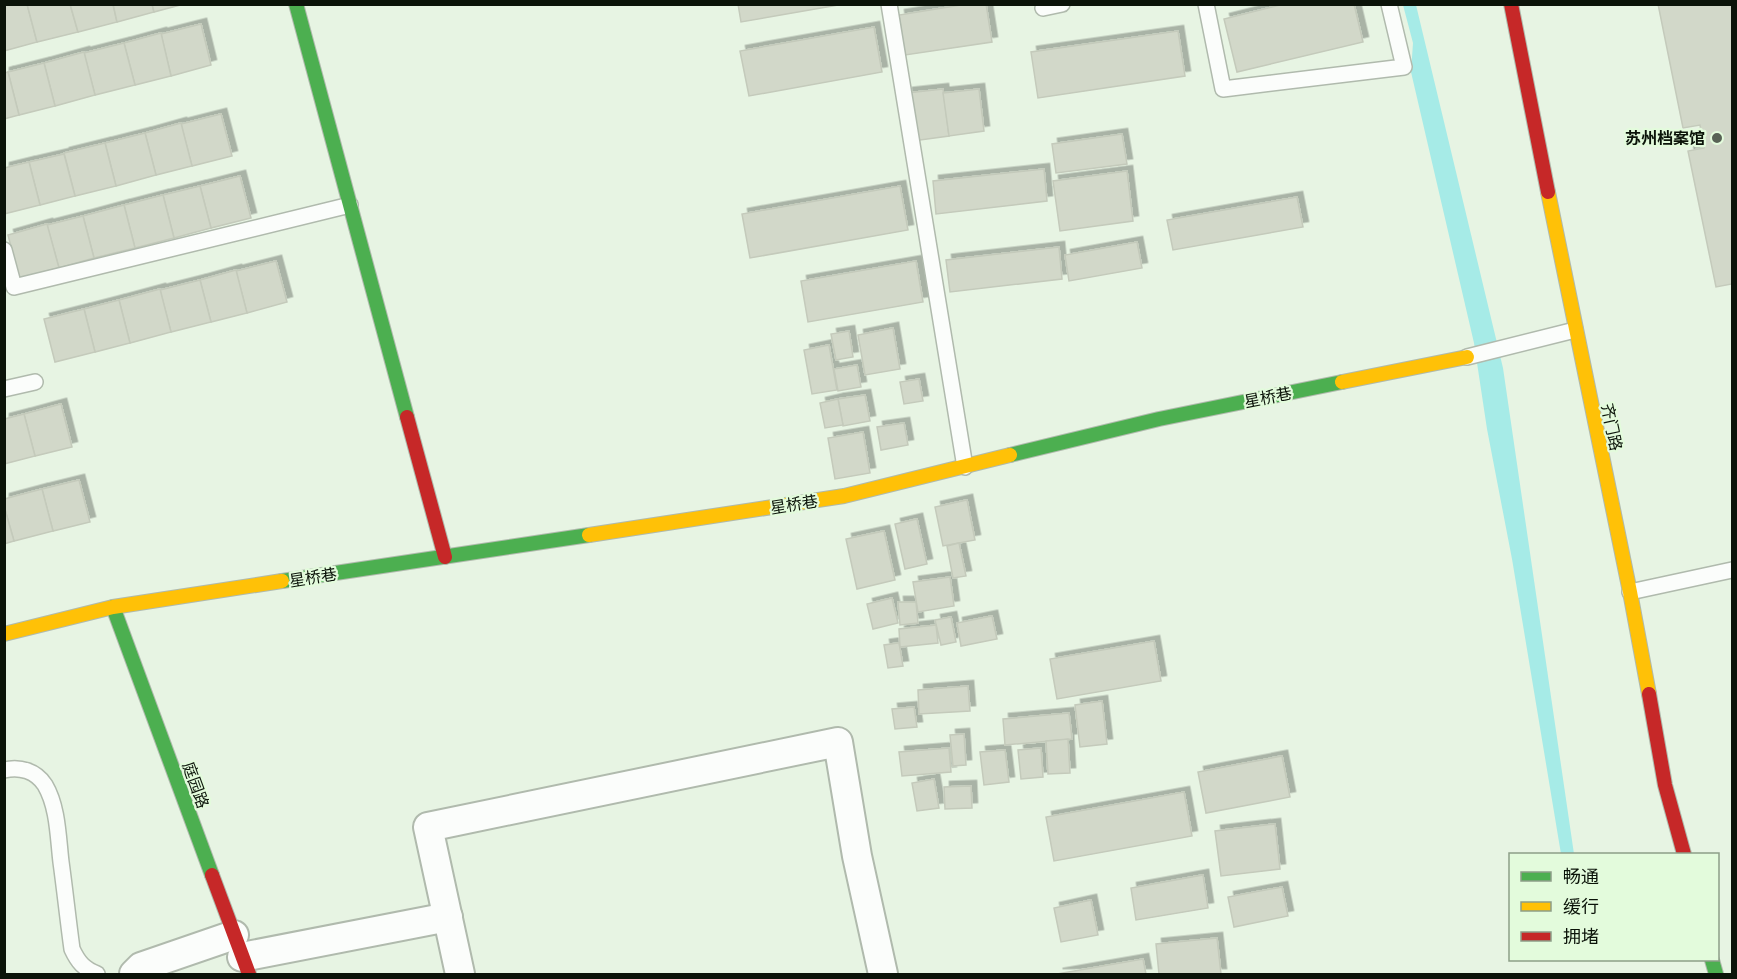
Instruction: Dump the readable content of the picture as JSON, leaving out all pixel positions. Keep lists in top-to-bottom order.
{
  "streets": {
    "street": ["星桥巷", "齐门路", "庭园路"]
  },
  "crossings": [
    ["星桥巷", "齐门路"],
    ["星桥巷", "庭园路"]
  ],
  "places": ["苏州档案馆"],
  "legend": ["畅通", "缓行", "拥堵"]
}
